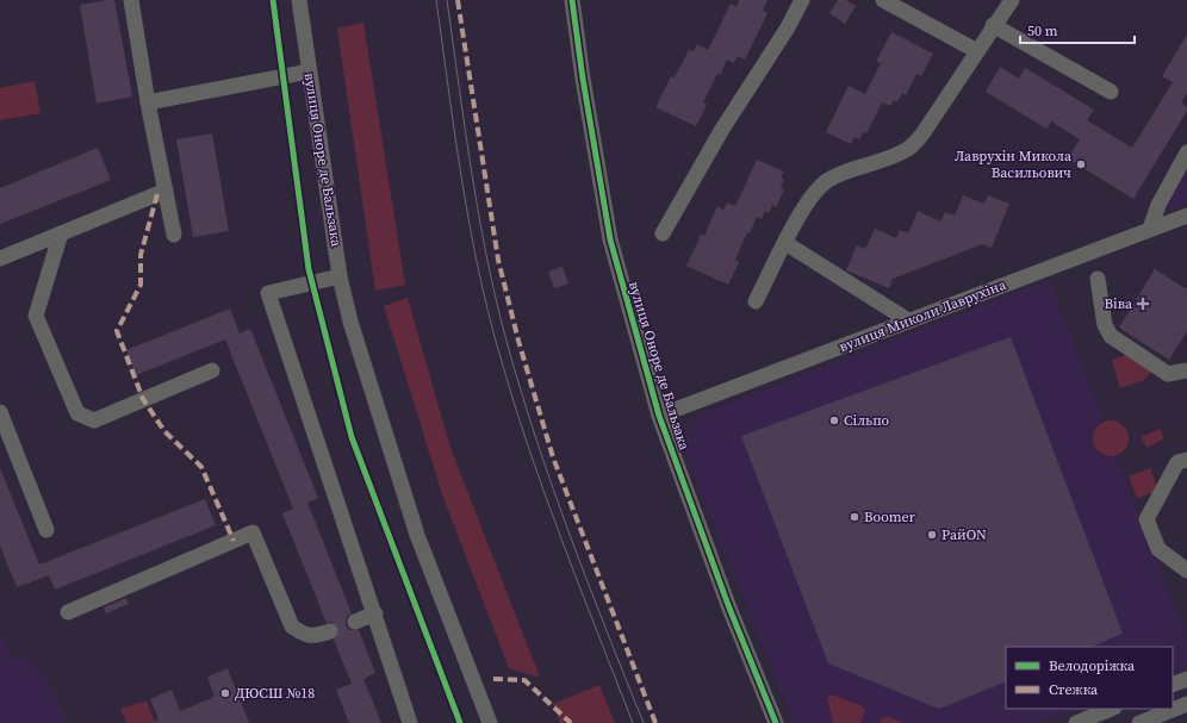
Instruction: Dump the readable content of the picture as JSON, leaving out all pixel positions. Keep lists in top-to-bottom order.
{
  "streets": {
    "street": ["вулиця Оноре де Бальзака", "вулиця Миколи Лаврухіна"]
  },
  "crossings": [
    ["вулиця Оноре де Бальзака", "вулиця Миколи Лаврухіна"]
  ],
  "places": {
    "other": [
      "Лаврухін Микола Васильович",
      "Сільпо",
      "Boomer",
      "РайON",
      "ДЮСШ №18"
    ],
    "health": ["Віва"]
  },
  "legend": ["Велодоріжка", "Стежка"],
  "scale_bar": "50 m"
}
